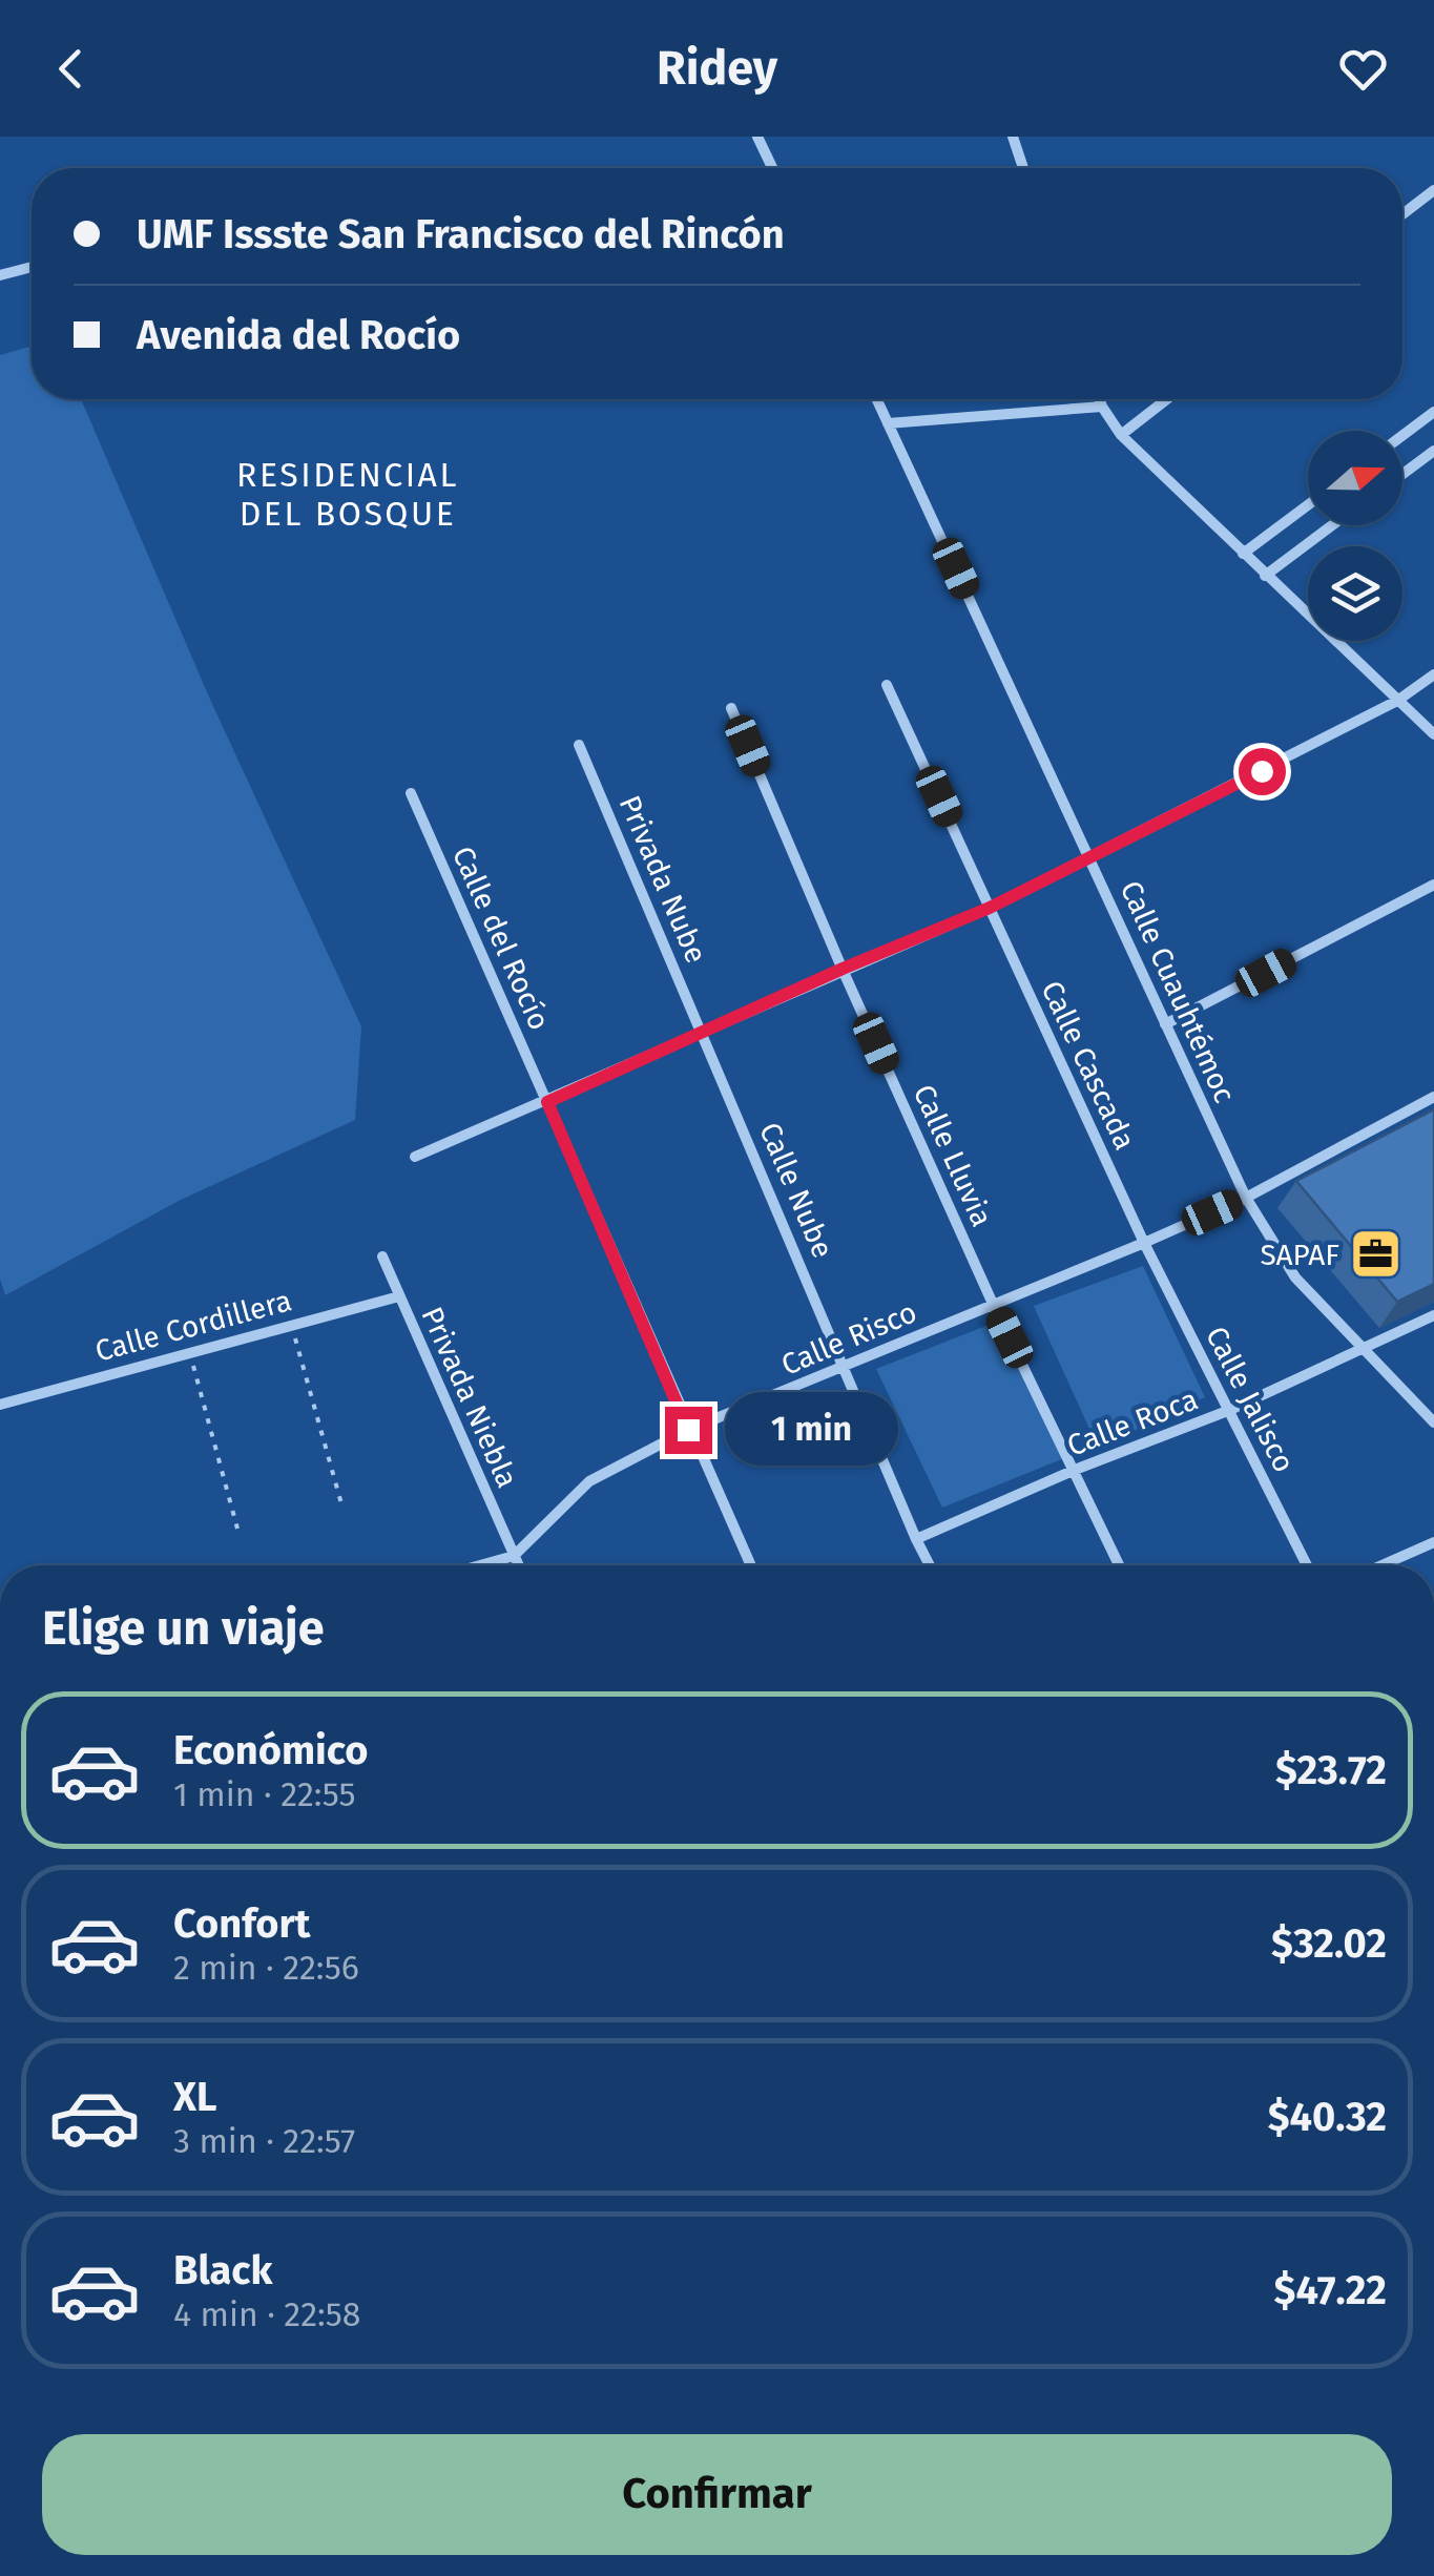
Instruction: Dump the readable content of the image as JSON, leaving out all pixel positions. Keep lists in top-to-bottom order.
{
  "streets": {
    "street": [
      "Privada Nube",
      "Calle del Rocío",
      "Calle Cuauhtémoc",
      "Calle Cascada",
      "Calle Lluvia",
      "Calle Nube",
      "Calle Cordillera",
      "Calle Risco",
      "Privada Niebla",
      "Calle Jalisco",
      "Calle Roca"
    ]
  },
  "crossings": [
    ["Privada Nube", "Calle Nube"],
    ["Calle del Rocío", "Calle Risco"],
    ["Calle Cuauhtémoc", "Calle Risco"],
    ["Calle Cuauhtémoc", "Calle Roca"],
    ["Calle Cascada", "Calle Risco"],
    ["Calle Cascada", "Calle Jalisco"],
    ["Calle Lluvia", "Calle Risco"],
    ["Calle Lluvia", "Calle Roca"],
    ["Calle Nube", "Calle Risco"],
    ["Calle Nube", "Calle Roca"],
    ["Calle Cordillera", "Privada Niebla"],
    ["Calle Risco", "Privada Niebla"],
    ["Calle Risco", "Calle Jalisco"],
    ["Calle Jalisco", "Calle Roca"]
  ],
  "districts": ["RESIDENCIAL DEL BOSQUE"],
  "places": {
    "office": ["SAPAF"]
  },
  "north": "right",
  "page": {
    "header": "Ridey",
    "banner": ["UMF Issste San Francisco del Rincón", "Avenida del Rocío"],
    "bubble": "1 min",
    "heading": "Elige un viaje",
    "list": [
      {
        "name": "Económico",
        "note": "1 min · 22:55",
        "value": "$23.72"
      },
      {
        "name": "Confort",
        "note": "2 min · 22:56",
        "value": "$32.02"
      },
      {
        "name": "XL",
        "note": "3 min · 22:57",
        "value": "$40.32"
      },
      {
        "name": "Black",
        "note": "4 min · 22:58",
        "value": "$47.22"
      }
    ],
    "buttons": "Confirmar"
  }
}
